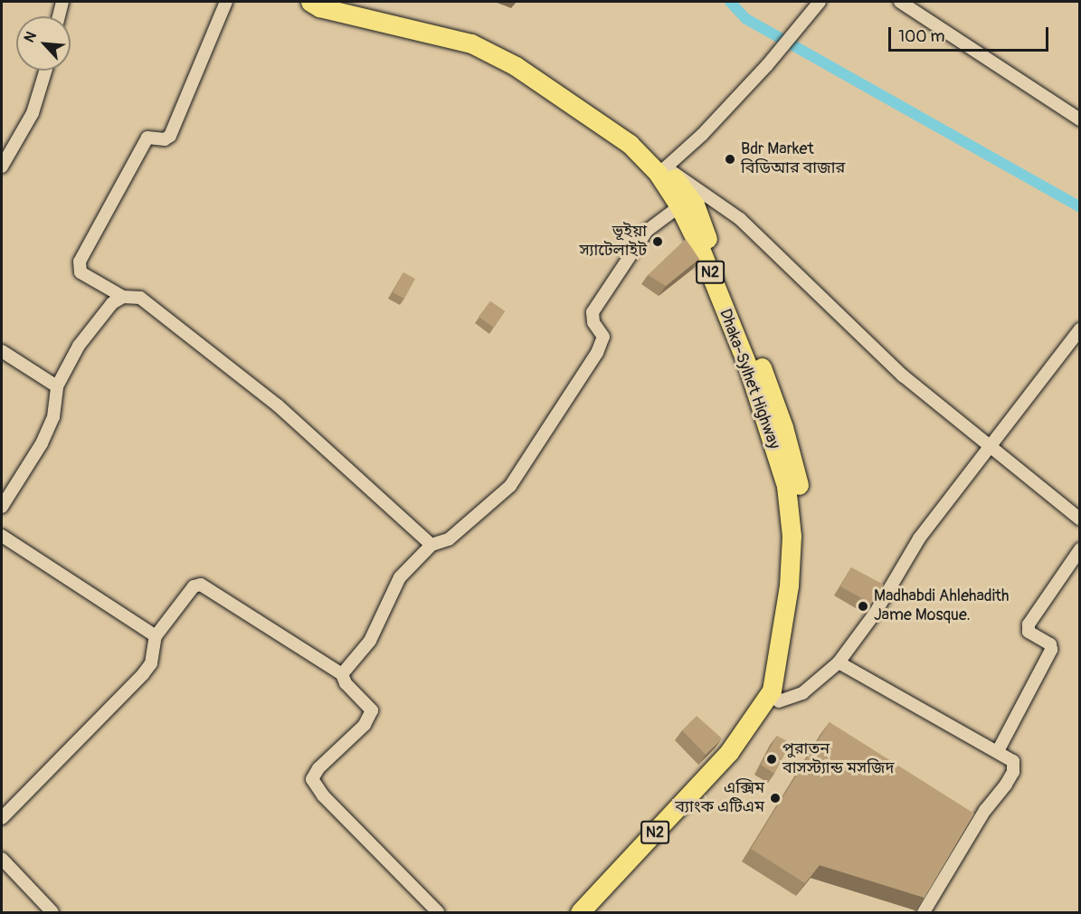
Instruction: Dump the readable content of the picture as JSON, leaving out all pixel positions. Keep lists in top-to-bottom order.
{
  "streets": {
    "highway": ["N2", "Dhaka-Sylhet Highway"]
  },
  "places": [
    "Bdr Market বিডিআর বাজার",
    "ভূইয়া স্যাটেলাইট",
    "Madhabdi Ahlehadith Jame Mosque.",
    "পুরাতন বাসস্ট্যান্ড মসজিদ",
    "এক্সিম ব্যাংক এটিএম"
  ],
  "scale_bar": "100 m",
  "north": "top left"
}
